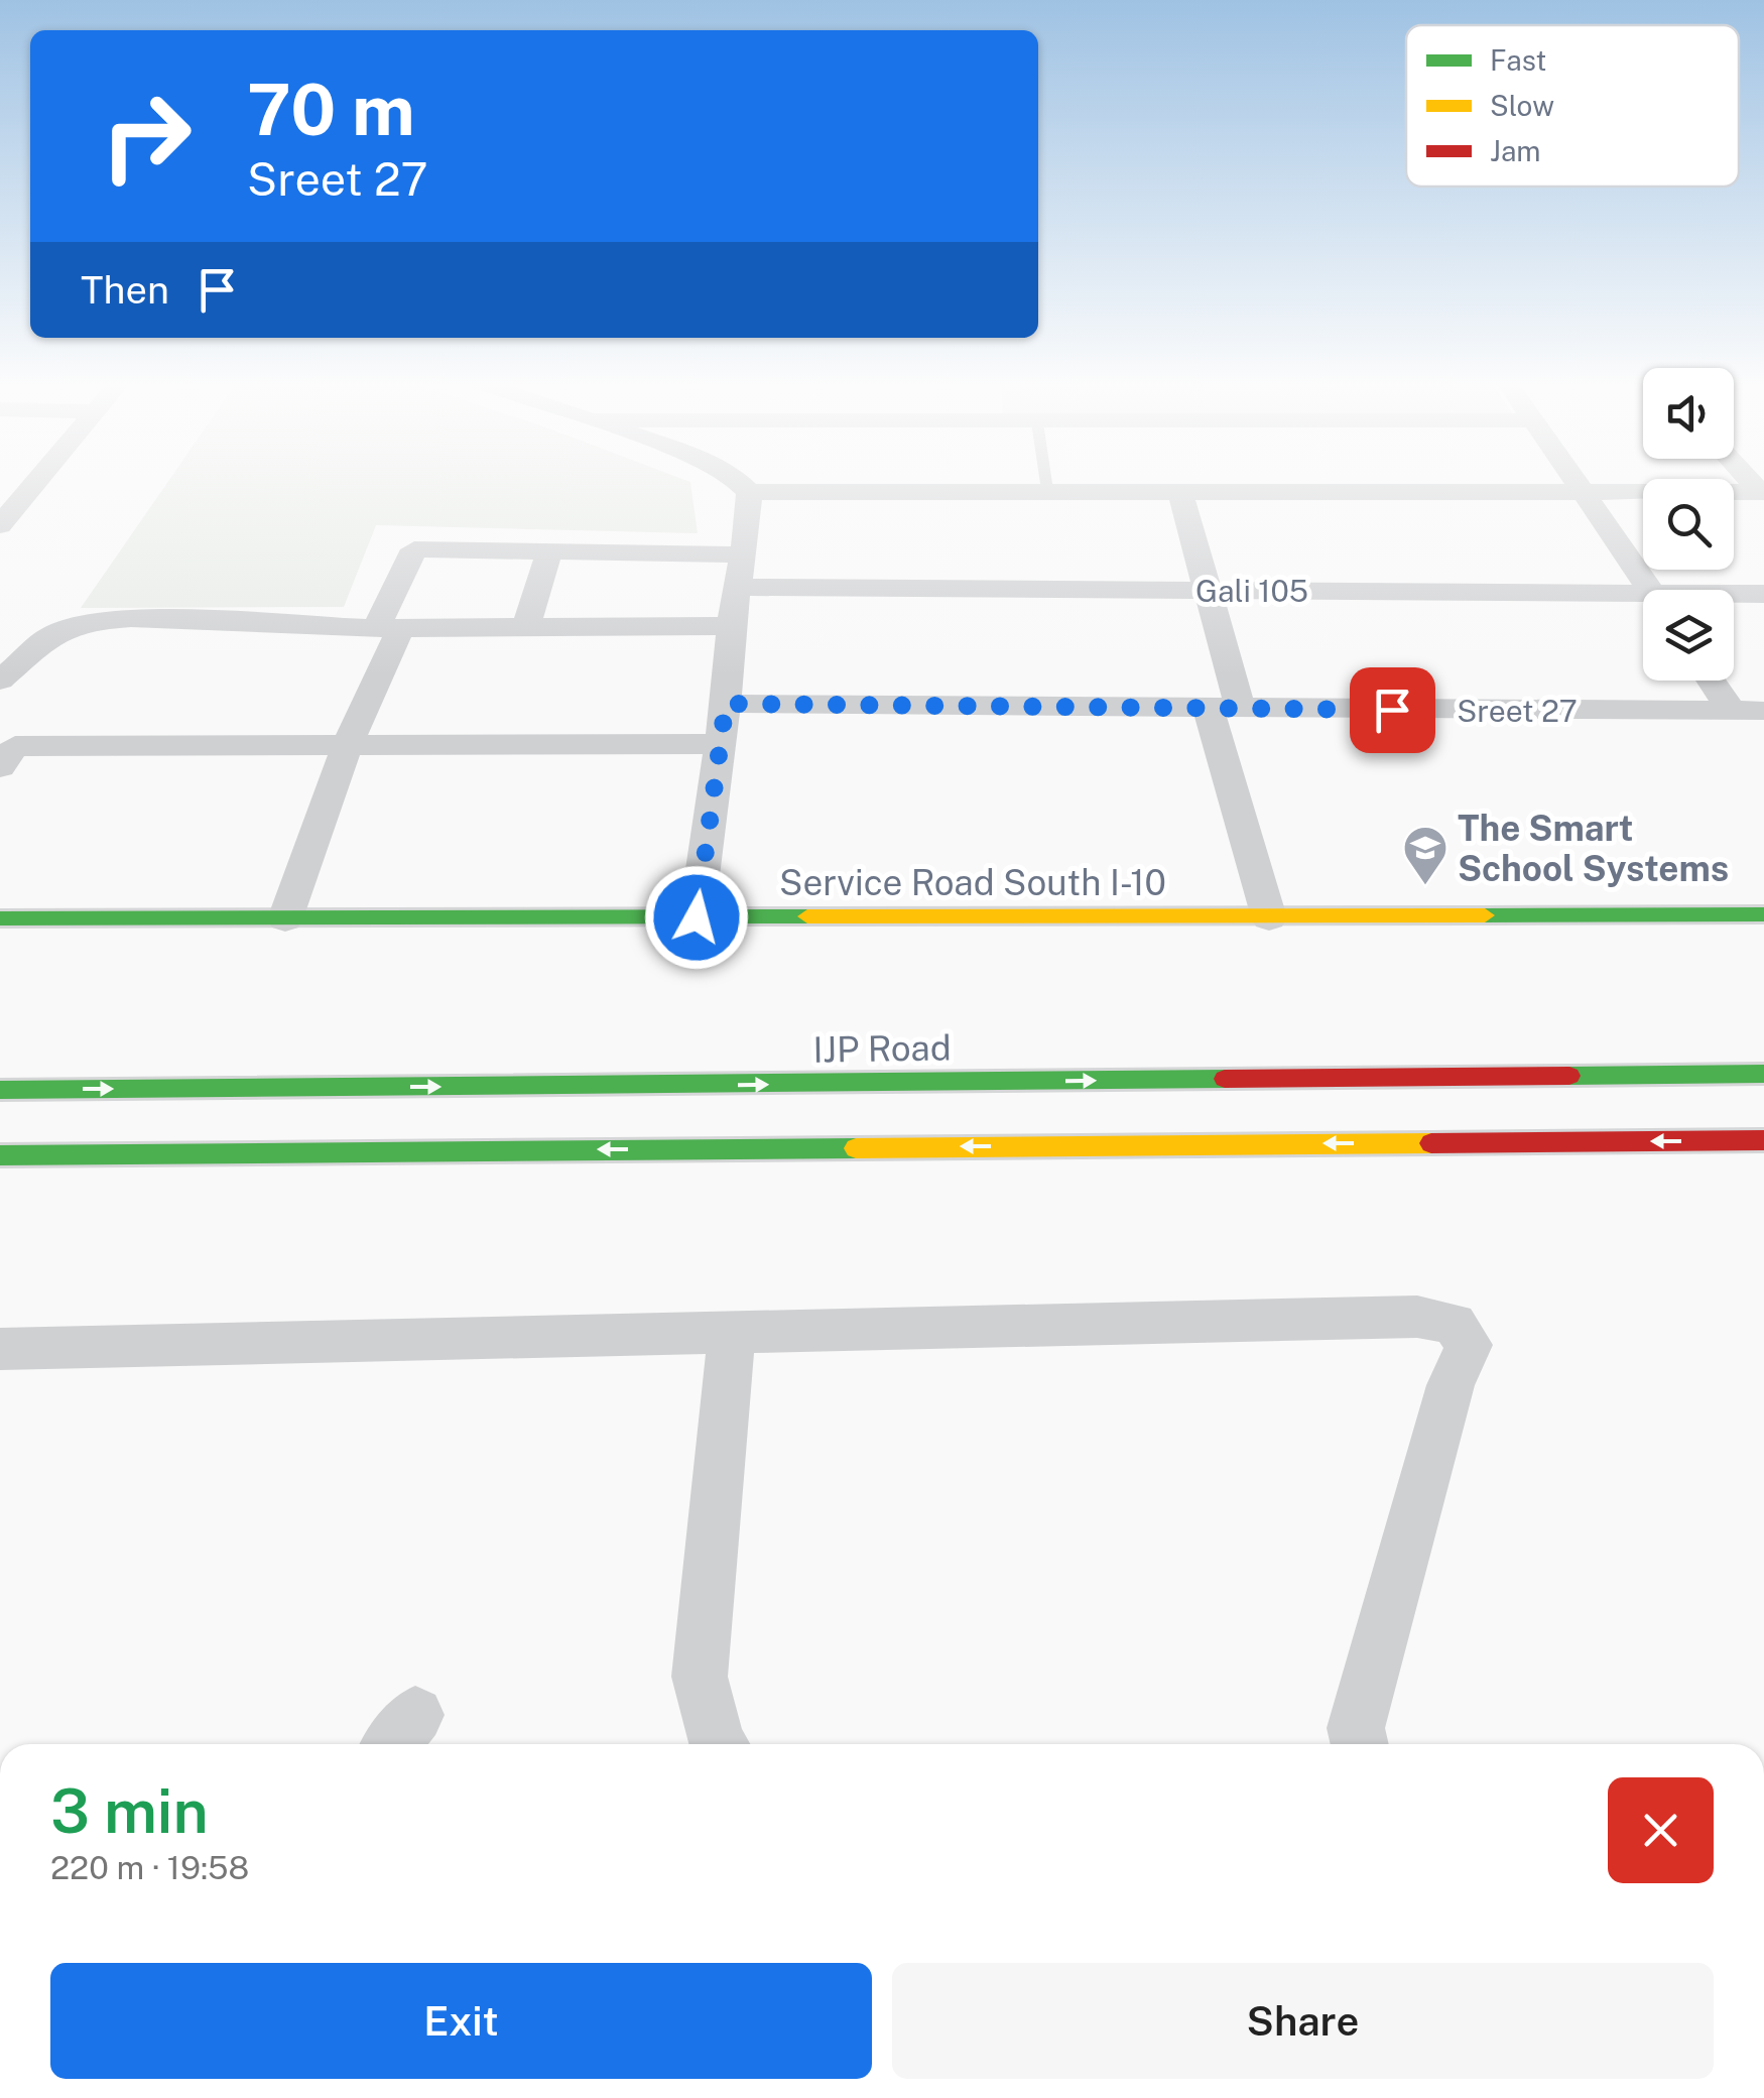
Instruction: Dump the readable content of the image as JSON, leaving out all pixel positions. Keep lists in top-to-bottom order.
{
  "streets": {
    "main road": ["Service Road South I-10", "IJP Road"],
    "street": ["Gali 105", "Sreet 27"]
  },
  "places": {
    "school or university": ["The Smart School Systems"]
  },
  "legend": ["Fast", "Slow", "Jam"],
  "page": {
    "turn": ["70 m", "Sreet 27"],
    "then": "Then",
    "heading": ["3 min", "220 m · 19:58"],
    "buttons": ["Exit", "Share"]
  }
}
